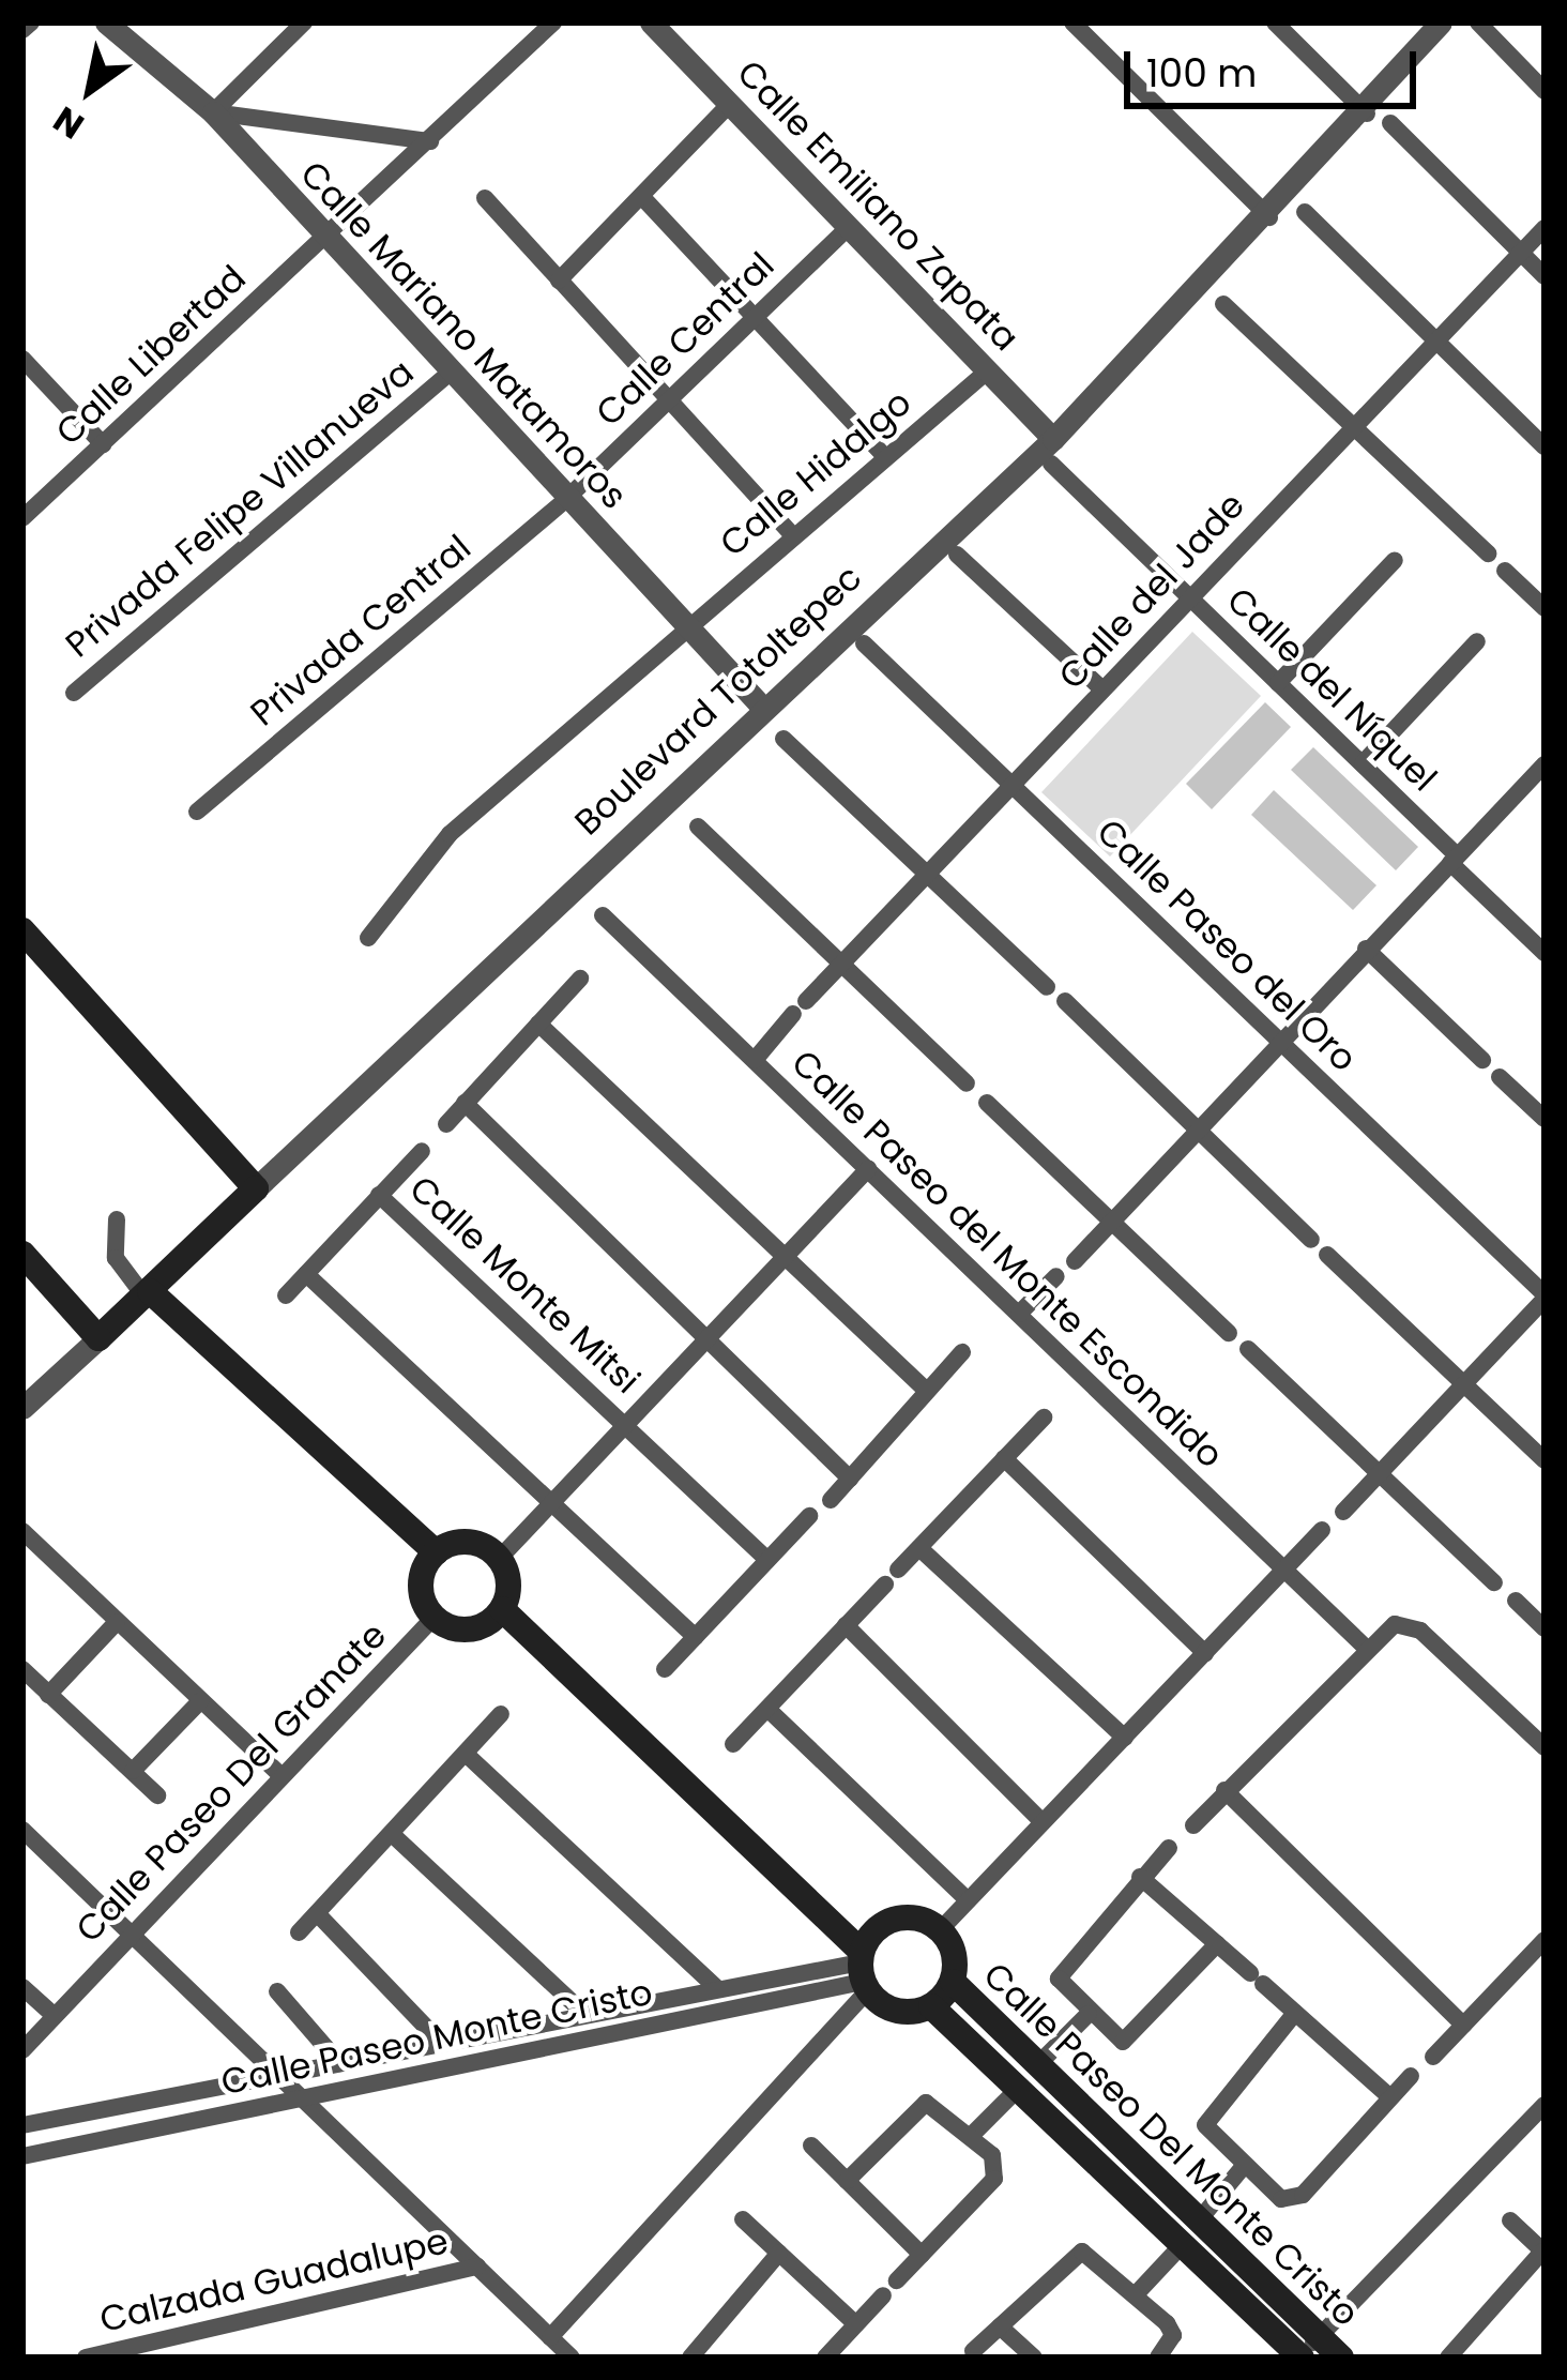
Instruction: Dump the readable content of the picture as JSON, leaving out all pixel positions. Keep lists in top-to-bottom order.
{
  "streets": {
    "main road": ["Boulevard Totoltepec", "Calle Paseo Del Monte Cristo"],
    "street": [
      "Calle Emiliano Zapata",
      "Calle Mariano Matamoros",
      "Calle Central",
      "Calle Libertad",
      "Calle Hidalgo",
      "Privada Felipe Villanueva",
      "Calle del Jade",
      "Privada Central",
      "Calle del Níquel",
      "Calle Paseo del Oro",
      "Calle Paseo del Monte Escondido",
      "Calle Monte Mitsi",
      "Calle Paseo Del Granate",
      "Calle Paseo Monte Cristo",
      "Calzada Guadalupe"
    ]
  },
  "crossings": [
    ["Calle Emiliano Zapata", "Calle Central"],
    ["Calle Emiliano Zapata", "Calle Hidalgo"],
    ["Calle Emiliano Zapata", "Boulevard Totoltepec"],
    ["Calle Mariano Matamoros", "Calle Central"],
    ["Calle Mariano Matamoros", "Calle Libertad"],
    ["Calle Mariano Matamoros", "Calle Hidalgo"],
    ["Calle Mariano Matamoros", "Privada Felipe Villanueva"],
    ["Calle Mariano Matamoros", "Privada Central"],
    ["Calle Mariano Matamoros", "Boulevard Totoltepec"],
    ["Calle Central", "Privada Central"],
    ["Calle del Jade", "Calle del Níquel"],
    ["Calle del Jade", "Calle Paseo del Oro"],
    ["Calle del Jade", "Calle Paseo del Monte Escondido"],
    ["Calle Paseo Monte Cristo", "Calle Paseo Del Monte Cristo"]
  ],
  "scale_bar": "100 m",
  "north": "bottom left"
}
